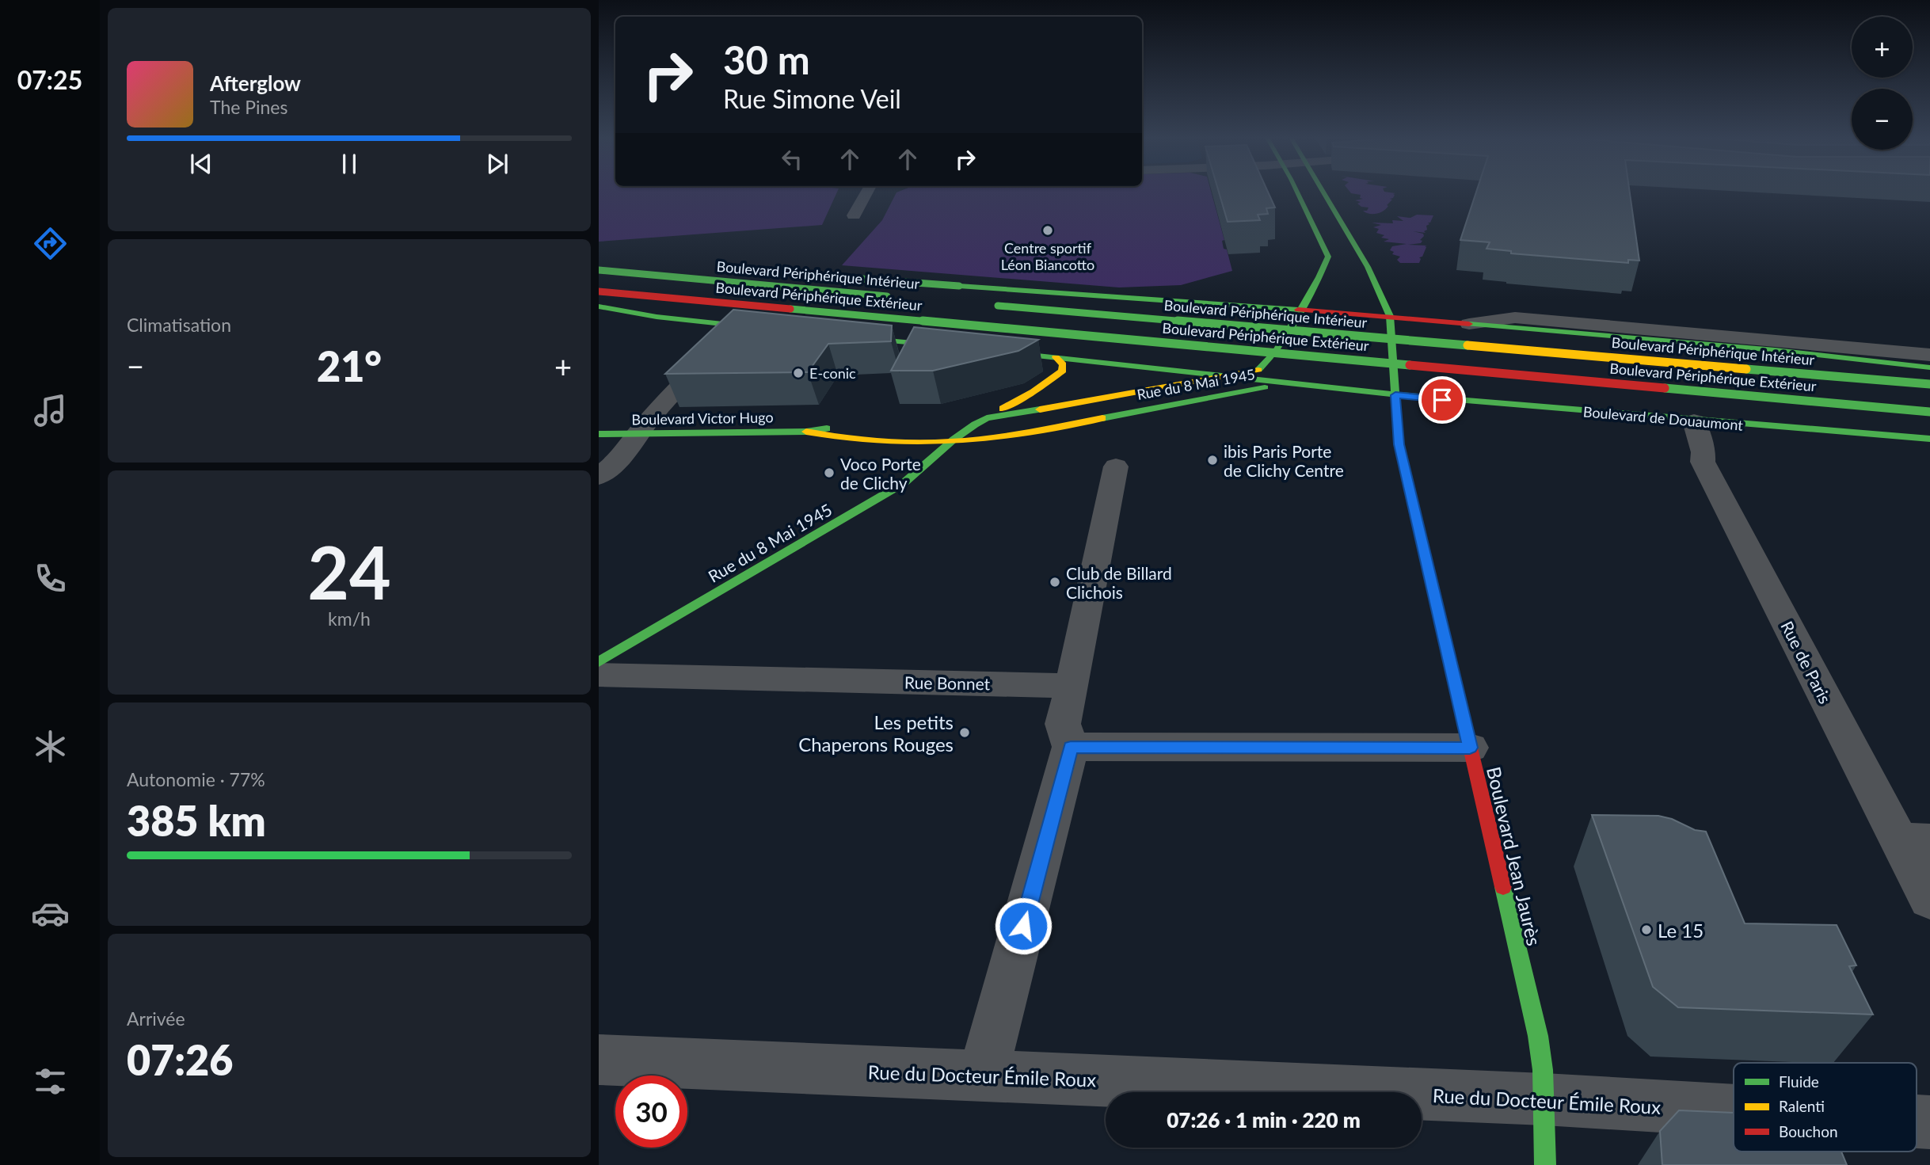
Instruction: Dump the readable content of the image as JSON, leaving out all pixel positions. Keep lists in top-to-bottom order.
{
  "streets": {
    "main road": [
      "Boulevard Périphérique Intérieur",
      "Boulevard Périphérique Extérieur",
      "Rue du 8 Mai 1945",
      "Boulevard Victor Hugo",
      "Boulevard de Douaumont",
      "Boulevard Jean Jaurès"
    ],
    "street": ["Rue de Paris", "Rue Bonnet", "Rue du Docteur Émile Roux"]
  },
  "crossings": [
    ["Rue du 8 Mai 1945", "Boulevard Victor Hugo"],
    ["Rue du 8 Mai 1945", "Boulevard de Douaumont"],
    ["Boulevard de Douaumont", "Rue de Paris"],
    ["Boulevard de Douaumont", "Boulevard Jean Jaurès"],
    ["Boulevard Jean Jaurès", "Rue du Docteur Émile Roux"]
  ],
  "places": [
    "Centre sportif Léon Biancotto",
    "E-conic",
    "ibis Paris Porte de Clichy Centre",
    "Voco Porte de Clichy",
    "Club de Billard Clichois",
    "Les petits Chaperons Rouges",
    "Le 15"
  ],
  "legend": ["Fluide", "Ralenti", "Bouchon"],
  "page": {
    "tabs": "07:25",
    "map_buttons": ["+", "−"],
    "turn": ["30 m", "Rue Simone Veil"],
    "song": ["Afterglow", "The Pines"],
    "tile": [
      "Climatisation",
      ["24", "km/h"],
      ["Autonomie · 77%", "385 km"],
      ["Arrivée", "07:26"]
    ],
    "heat": ["−", "21°", "+"],
    "limit": "30",
    "trip": "07:26 · 1 min · 220 m"
  }
}
